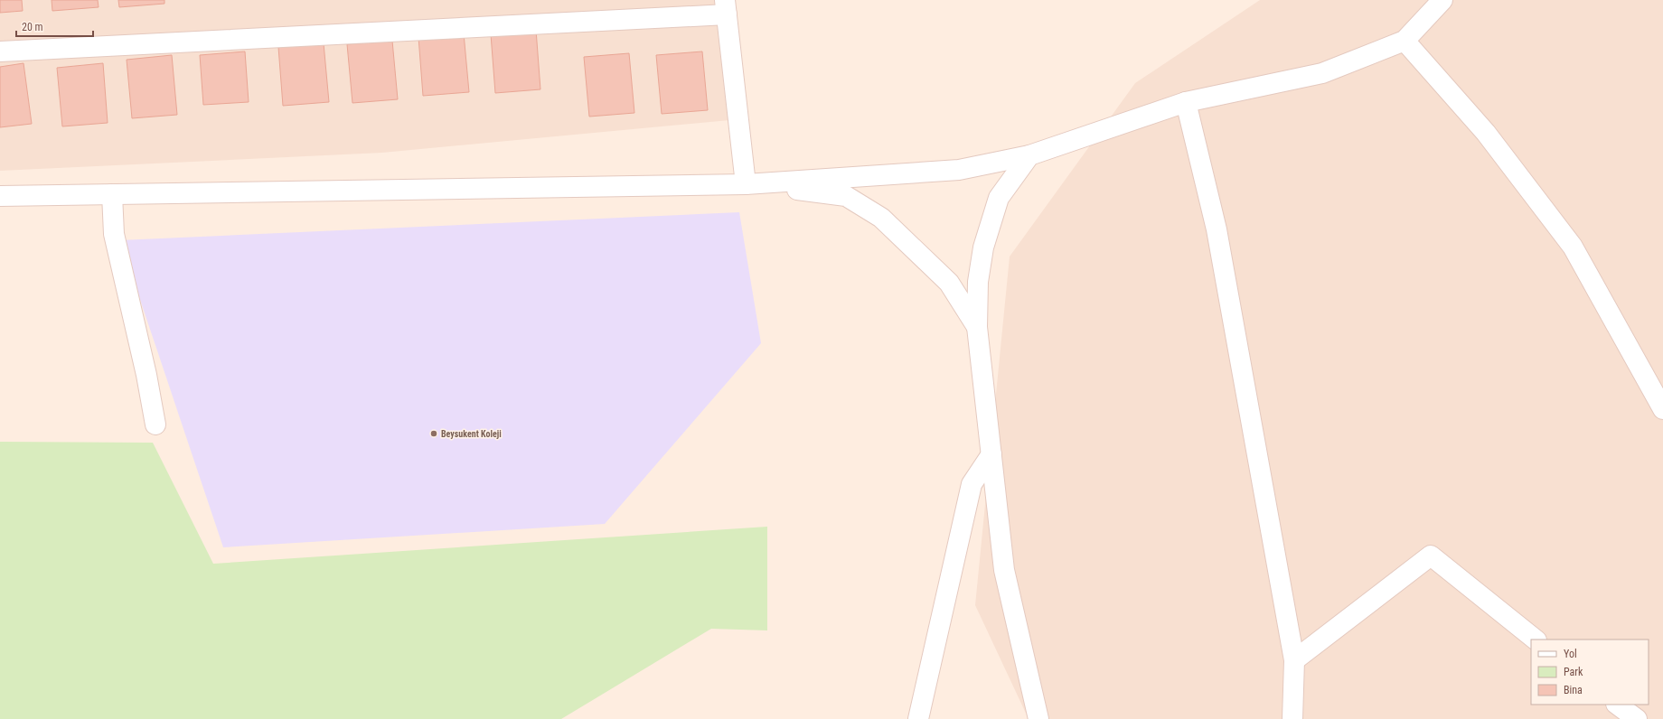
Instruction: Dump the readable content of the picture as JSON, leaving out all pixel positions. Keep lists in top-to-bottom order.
{
  "places": ["Beysukent Koleji"],
  "legend": ["Yol", "Park", "Bina"],
  "scale_bar": "20 m"
}
